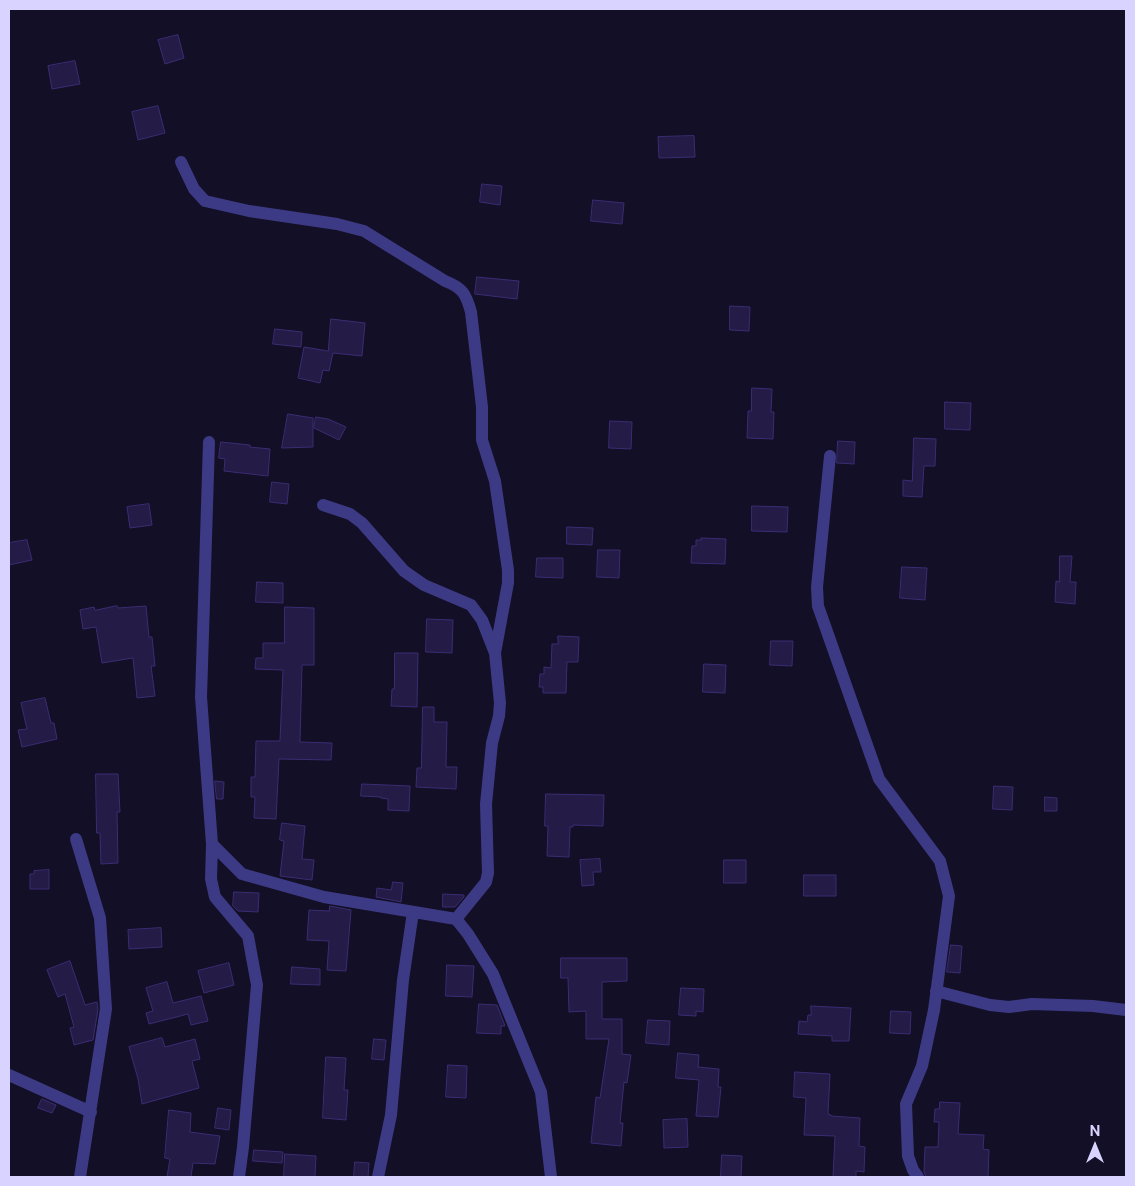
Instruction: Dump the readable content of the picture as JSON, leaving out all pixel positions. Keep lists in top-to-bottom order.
{
  "north": "top"
}
